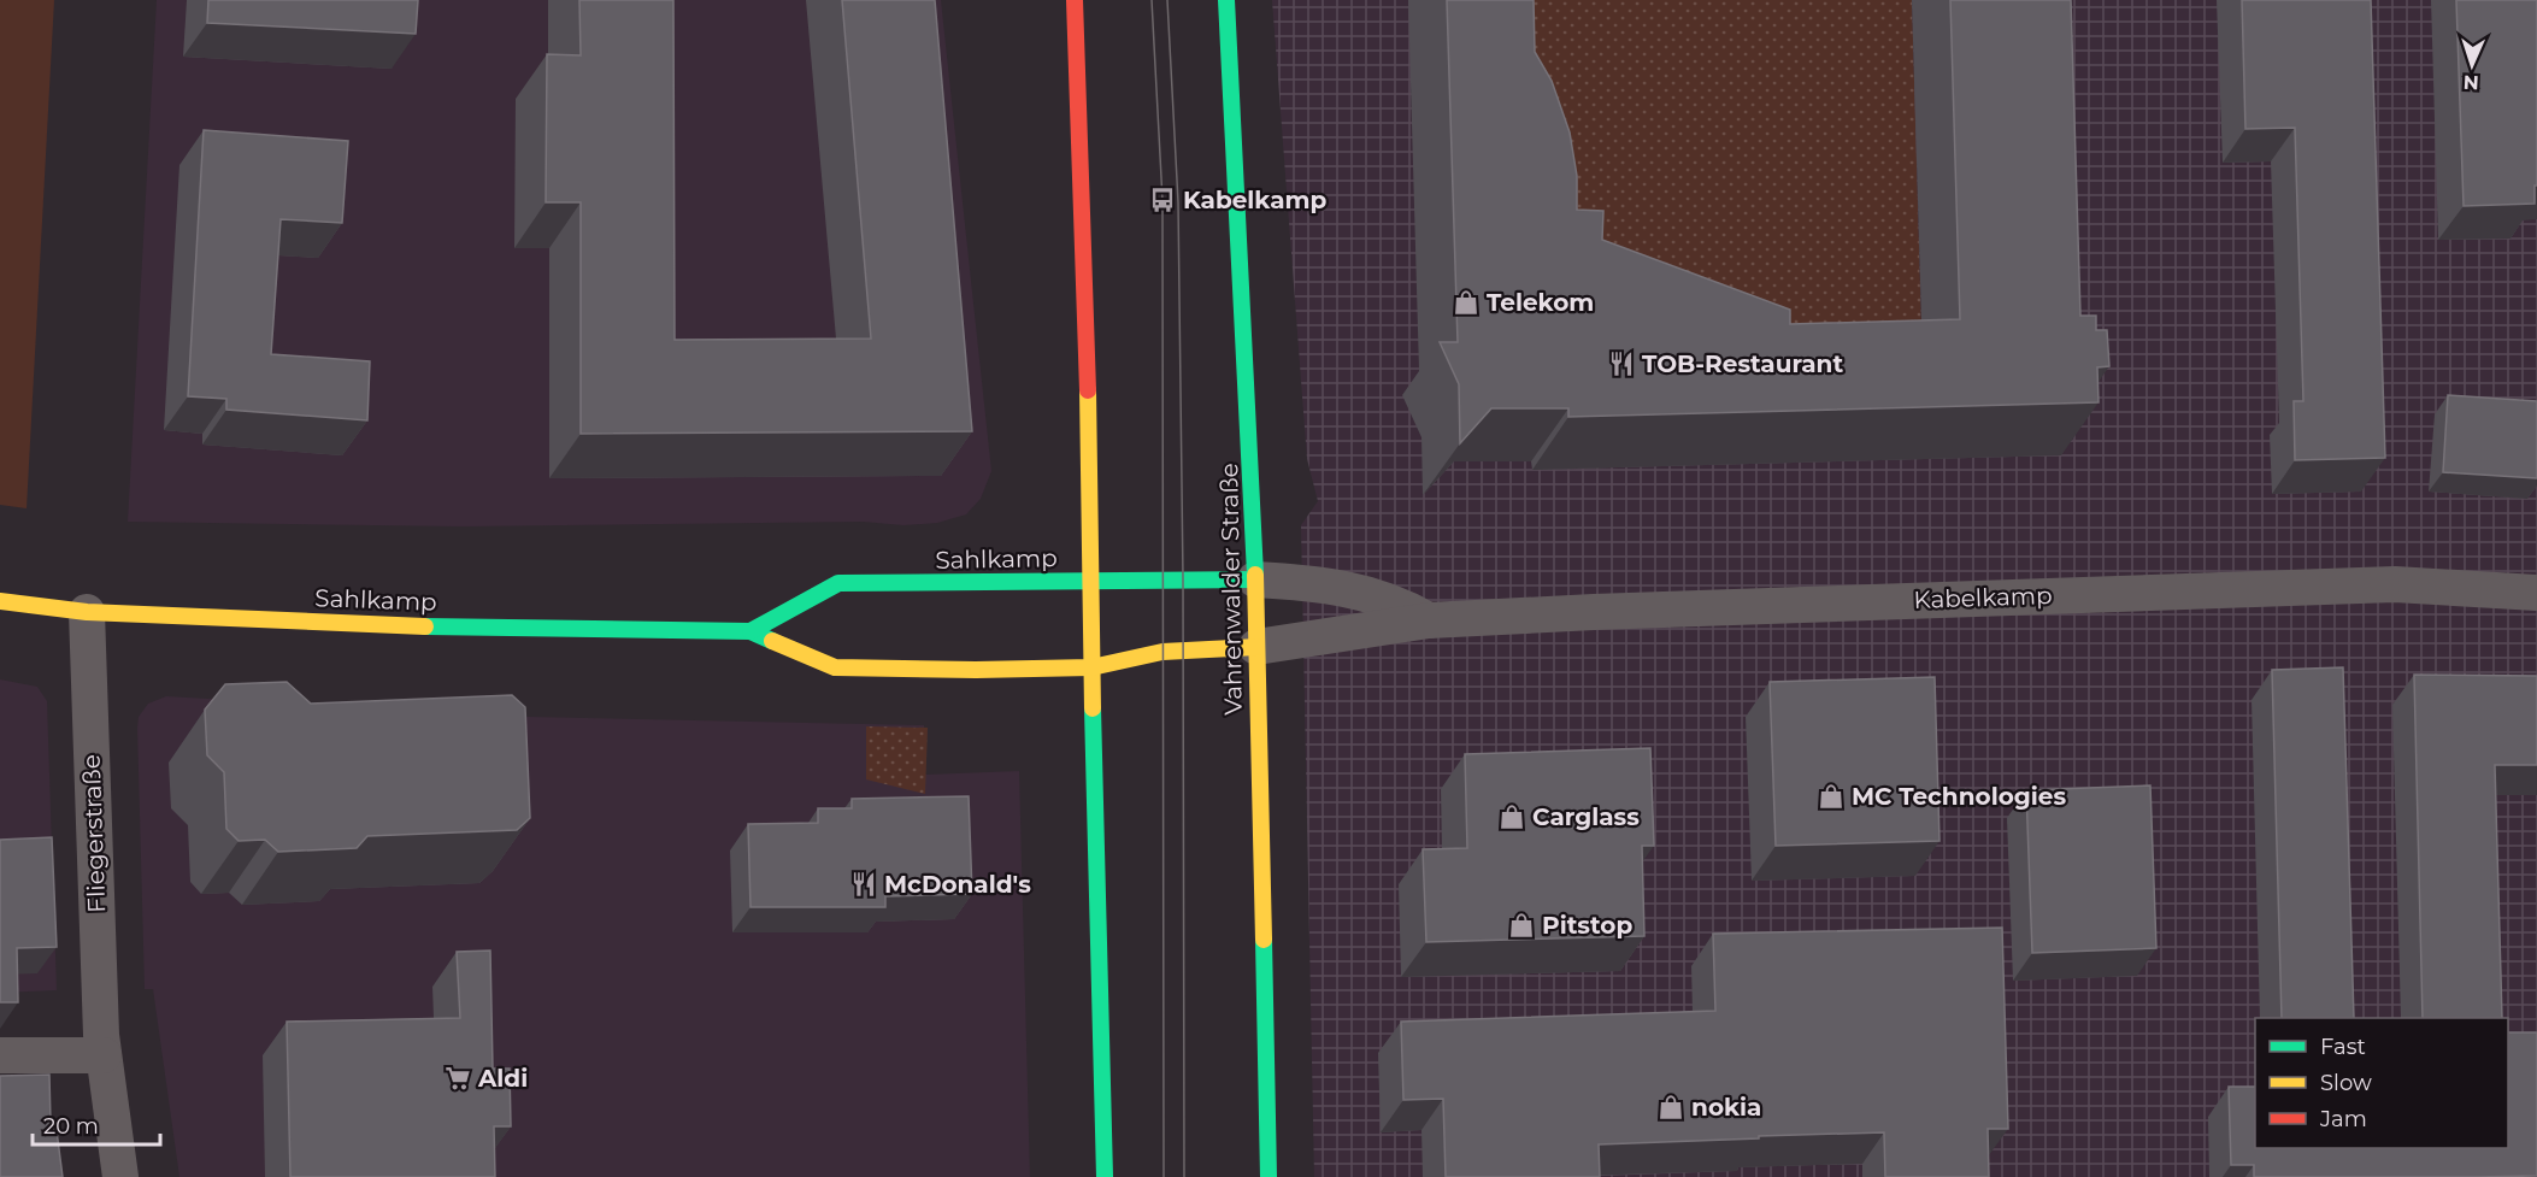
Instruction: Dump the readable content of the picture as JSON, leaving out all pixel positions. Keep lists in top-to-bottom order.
{
  "streets": {
    "main road": ["Sahlkamp", "Vahrenwalder Straße"],
    "street": ["Kabelkamp", "Fliegerstraße"]
  },
  "crossings": [
    ["Sahlkamp", "Vahrenwalder Straße"],
    ["Sahlkamp", "Kabelkamp"],
    ["Sahlkamp", "Fliegerstraße"],
    ["Vahrenwalder Straße", "Kabelkamp"]
  ],
  "places": {
    "bus stop": ["Kabelkamp"],
    "shop": [
      "Telekom",
      "MC Technologies",
      "Carglass",
      "Pitstop",
      "nokia"
    ],
    "restaurant": ["TOB-Restaurant", "McDonald's"],
    "supermarket": ["Aldi"]
  },
  "legend": ["Fast", "Slow", "Jam"],
  "scale_bar": "20 m",
  "north": "bottom"
}
